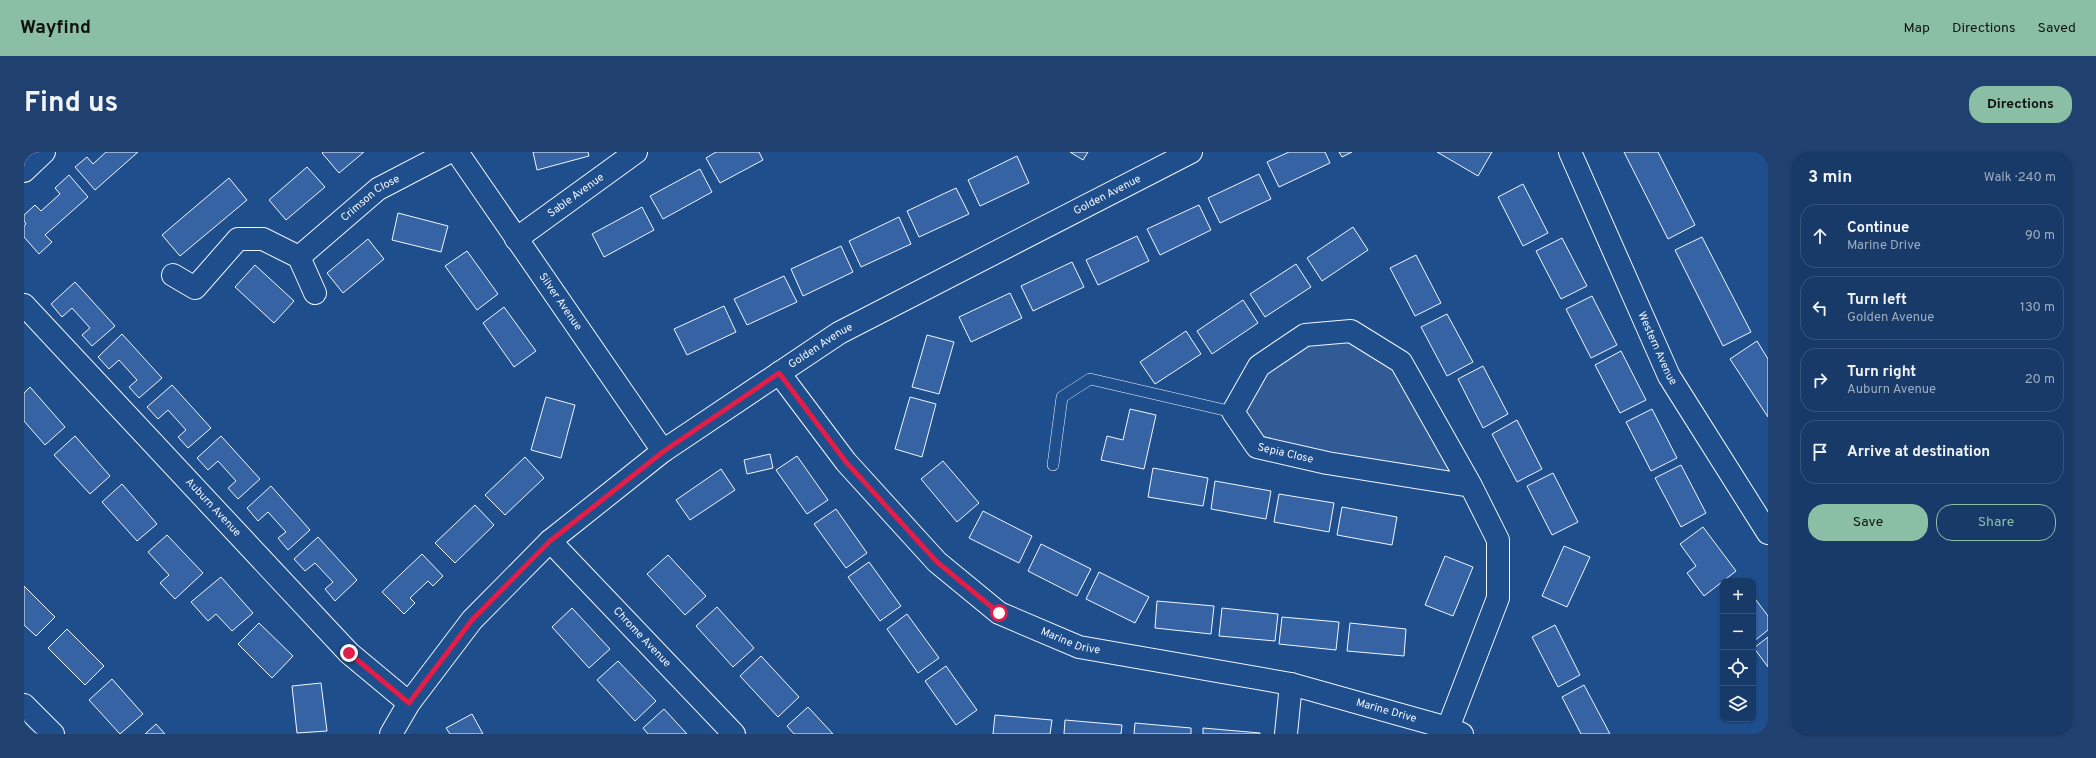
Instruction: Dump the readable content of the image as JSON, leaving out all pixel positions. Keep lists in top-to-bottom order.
{
  "streets": {
    "street": [
      "Golden Avenue",
      "Sable Avenue",
      "Crimson Close",
      "Silver Avenue",
      "Western Avenue",
      "Sepia Close",
      "Auburn Avenue",
      "Chrome Avenue",
      "Marine Drive"
    ]
  },
  "crossings": [
    ["Golden Avenue", "Silver Avenue"],
    ["Golden Avenue", "Auburn Avenue"],
    ["Golden Avenue", "Chrome Avenue"],
    ["Golden Avenue", "Marine Drive"],
    ["Sable Avenue", "Silver Avenue"]
  ],
  "page": {
    "header": "Wayfind",
    "nav": ["Map", "Directions", "Saved"],
    "title": "Find us",
    "buttons": [
      "Directions",
      ["Save", "Share"]
    ],
    "heading": ["3 min", "Walk · 240 m"],
    "list": [
      ["Continue", "Marine Drive", "90 m"],
      ["Turn left", "Golden Avenue", "130 m"],
      ["Turn right", "Auburn Avenue", "20 m"],
      "Arrive at destination"
    ],
    "map_buttons": ["+", "−"]
  }
}
